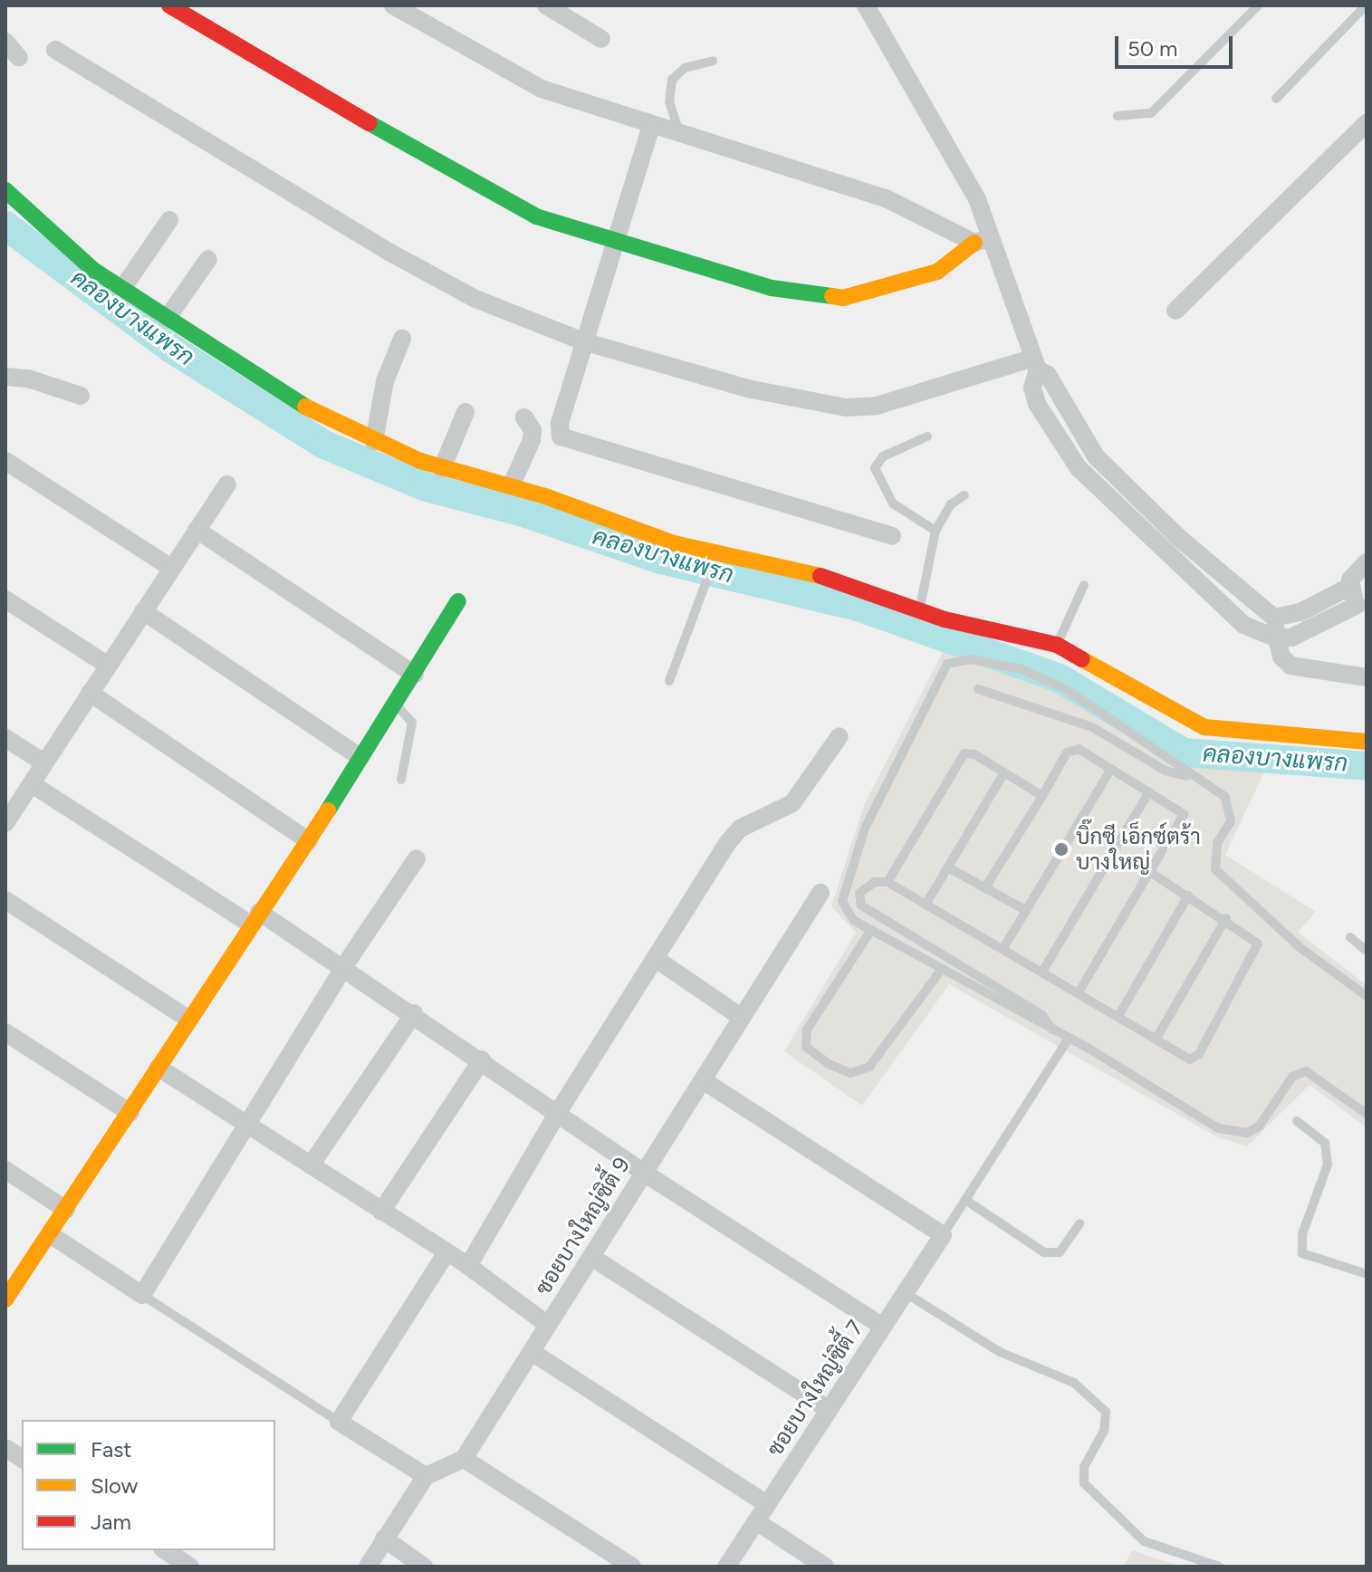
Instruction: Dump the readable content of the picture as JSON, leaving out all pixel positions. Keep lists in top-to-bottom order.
{
  "streets": {
    "street": ["ซอยบางใหญ่ซิตี้ 9", "ซอยบางใหญ่ซิตี้ 7"]
  },
  "water": ["คลองบางแพรก"],
  "places": ["บิ๊กซี เอ็กซ์ตร้า บางใหญ่"],
  "legend": ["Fast", "Slow", "Jam"],
  "scale_bar": "50 m"
}
